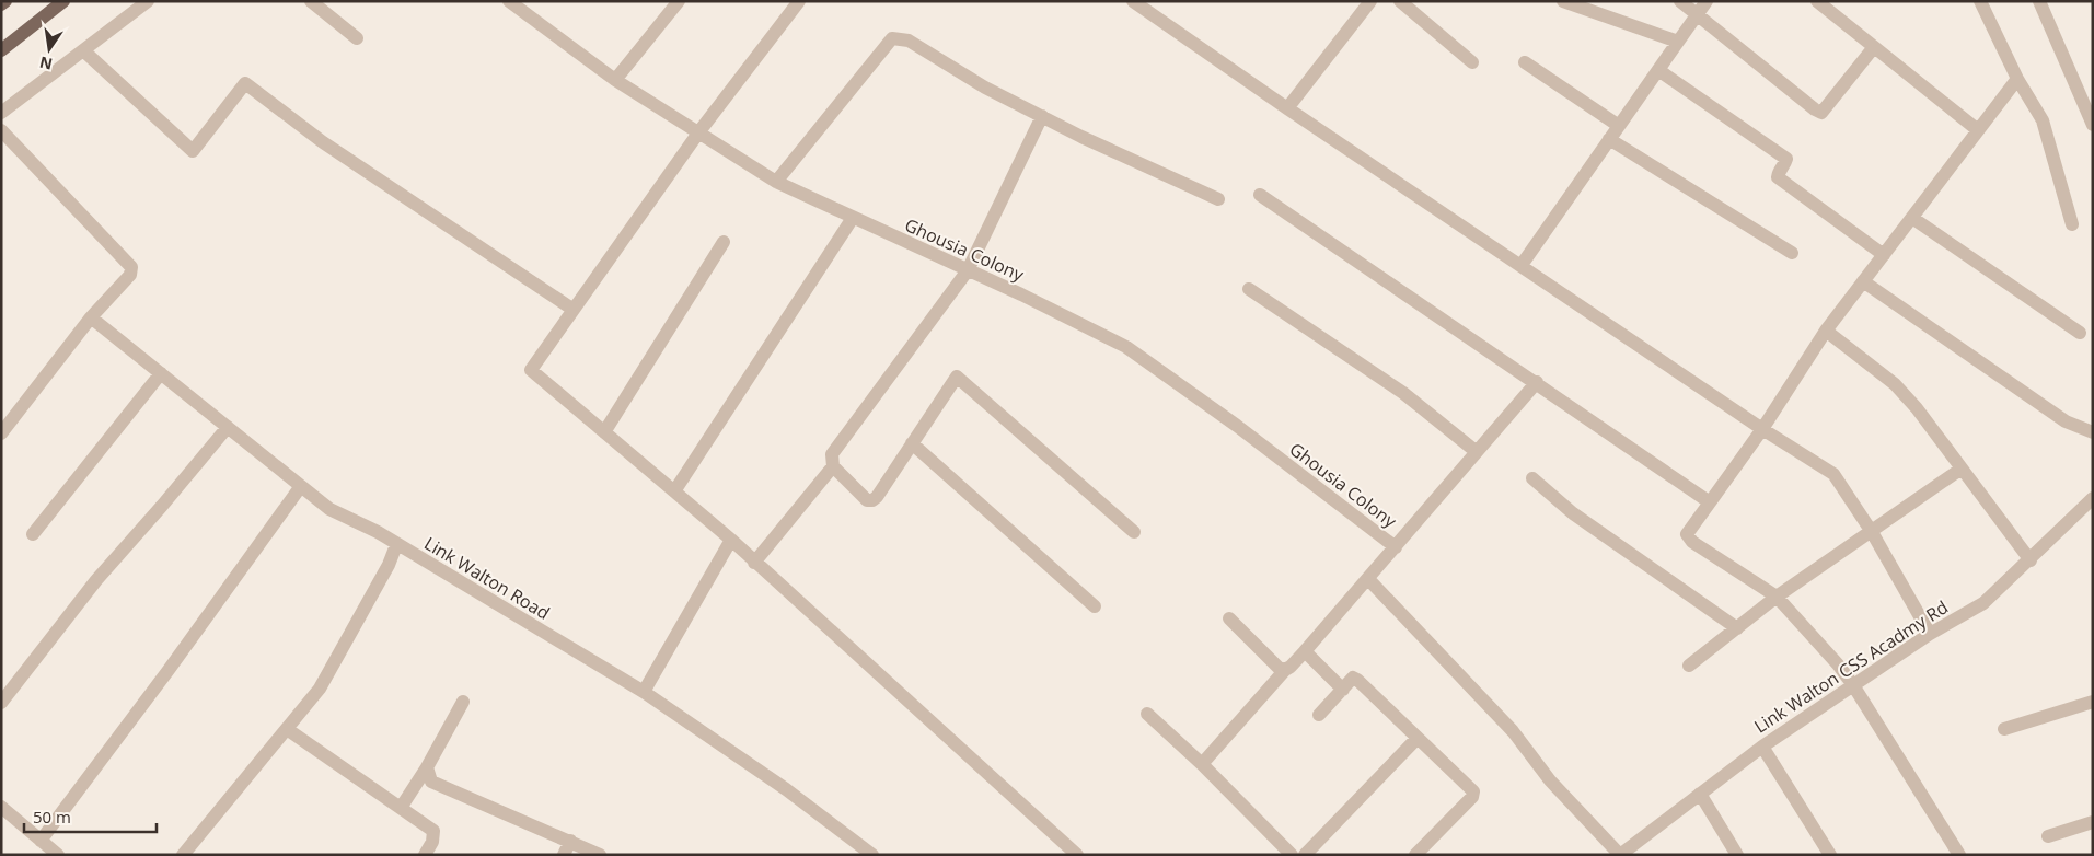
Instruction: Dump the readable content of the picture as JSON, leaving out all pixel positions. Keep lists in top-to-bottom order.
{
  "streets": {
    "street": ["Ghousia Colony", "Link Walton Road", "Link Walton CSS Acadmy Rd"]
  },
  "scale_bar": "50 m",
  "north": "bottom"
}
